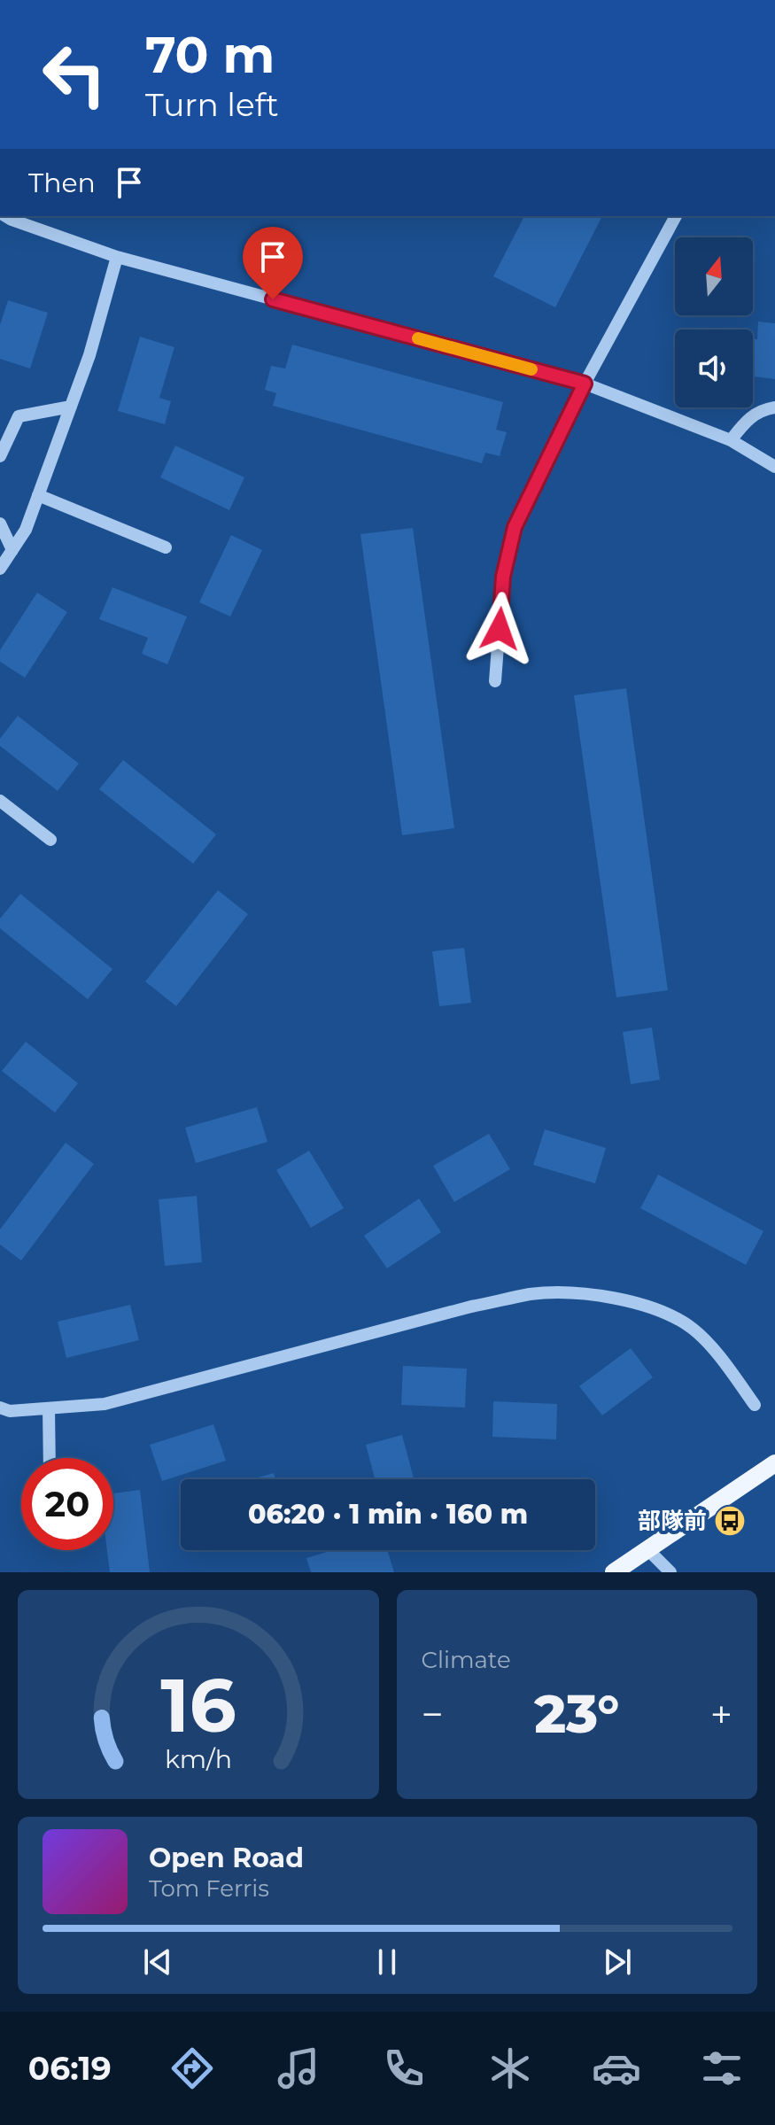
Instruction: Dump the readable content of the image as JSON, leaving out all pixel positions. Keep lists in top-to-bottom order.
{
  "places": {
    "bus stop": ["部隊前"]
  },
  "north": "top",
  "page": {
    "turn": ["70 m", "Turn left"],
    "then": "Then",
    "limit": "20",
    "trip": "06:20 · 1 min · 160 m",
    "tile": "Climate",
    "heat": ["−", "23°", "+"],
    "song": ["Open Road", "Tom Ferris"],
    "tabs": "06:19",
    "gauge": ["16", "km/h"]
  }
}
